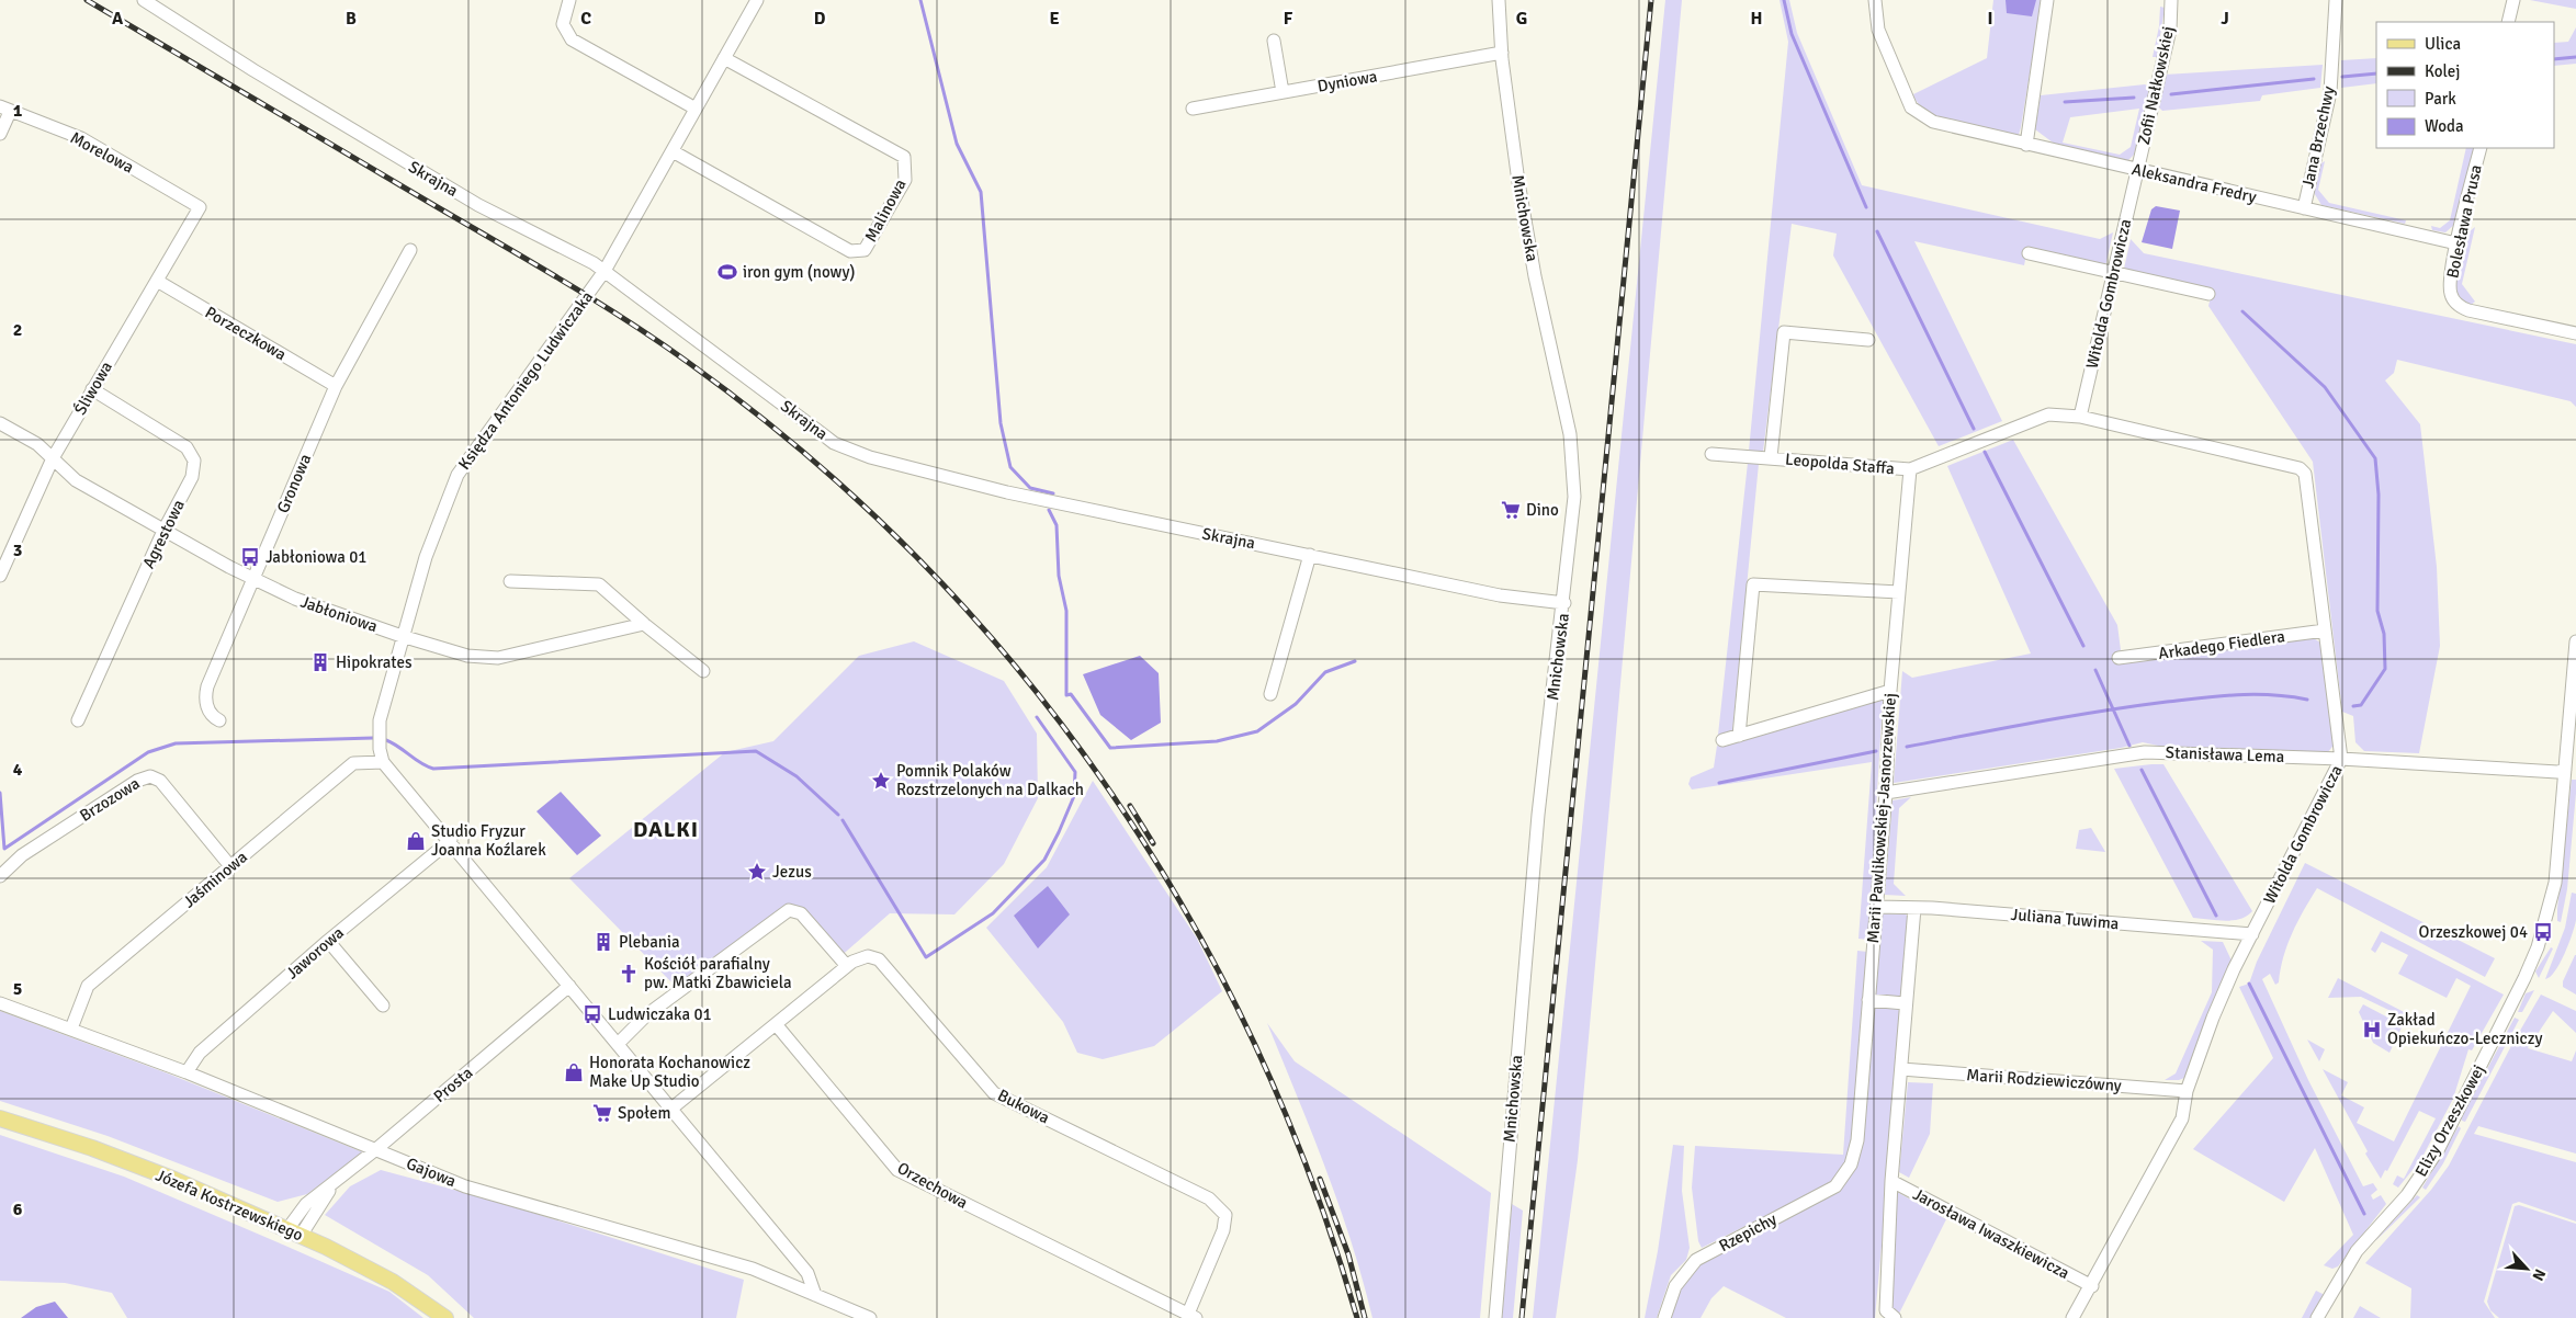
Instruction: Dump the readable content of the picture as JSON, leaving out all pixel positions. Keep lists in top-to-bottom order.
{
  "streets": {
    "main road": ["Józefa Kostrzewskiego"],
    "street": [
      "Dyniowa",
      "Zofii Nałkowskiej",
      "Jana Brzechwy",
      "Morelowa",
      "Skrajna",
      "Aleksandra Fredry",
      "Malinowa",
      "Mnichowska",
      "Bolesława Prusa",
      "Witolda Gombrowicza",
      "Porzeczkowa",
      "Księdza Antoniego Ludwiczaka",
      "Śliwowa",
      "Leopolda Staffa",
      "Gronowa",
      "Agrestowa",
      "Jabłoniowa",
      "Arkadego Fiedlera",
      "Stanisława Lema",
      "Brzozowa",
      "Marii Pawlikowskiej-Jasnorzewskiej",
      "Jaśminowa",
      "Juliana Tuwima",
      "Jaworowa",
      "Marii Rodziewiczówny",
      "Prosta",
      "Bukowa",
      "Elizy Orzeszkowej",
      "Gajowa",
      "Orzechowa",
      "Rzepichy",
      "Jarosława Iwaszkiewicza"
    ]
  },
  "crossings": [
    ["Dyniowa", "Mnichowska"],
    ["Zofii Nałkowskiej", "Aleksandra Fredry"],
    ["Zofii Nałkowskiej", "Witolda Gombrowicza"],
    ["Jana Brzechwy", "Aleksandra Fredry"],
    ["Morelowa", "Śliwowa"],
    ["Skrajna", "Mnichowska"],
    ["Skrajna", "Księdza Antoniego Ludwiczaka"],
    ["Aleksandra Fredry", "Bolesława Prusa"],
    ["Aleksandra Fredry", "Witolda Gombrowicza"],
    ["Malinowa", "Księdza Antoniego Ludwiczaka"],
    ["Witolda Gombrowicza", "Leopolda Staffa"],
    ["Witolda Gombrowicza", "Arkadego Fiedlera"],
    ["Witolda Gombrowicza", "Stanisława Lema"],
    ["Witolda Gombrowicza", "Marii Pawlikowskiej-Jasnorzewskiej"],
    ["Witolda Gombrowicza", "Juliana Tuwima"],
    ["Witolda Gombrowicza", "Marii Rodziewiczówny"],
    ["Witolda Gombrowicza", "Jarosława Iwaszkiewicza"],
    ["Porzeczkowa", "Śliwowa"],
    ["Porzeczkowa", "Gronowa"],
    ["Księdza Antoniego Ludwiczaka", "Jabłoniowa"],
    ["Księdza Antoniego Ludwiczaka", "Jaśminowa"],
    ["Śliwowa", "Agrestowa"],
    ["Śliwowa", "Jabłoniowa"],
    ["Leopolda Staffa", "Marii Pawlikowskiej-Jasnorzewskiej"],
    ["Gronowa", "Jabłoniowa"],
    ["Agrestowa", "Jabłoniowa"],
    ["Stanisława Lema", "Marii Pawlikowskiej-Jasnorzewskiej"],
    ["Stanisława Lema", "Elizy Orzeszkowej"],
    ["Brzozowa", "Jaśminowa"],
    ["Marii Pawlikowskiej-Jasnorzewskiej", "Juliana Tuwima"],
    ["Marii Pawlikowskiej-Jasnorzewskiej", "Rzepichy"],
    ["Jaśminowa", "Gajowa"],
    ["Jaworowa", "Gajowa"],
    ["Prosta", "Gajowa"],
    ["Prosta", "Józefa Kostrzewskiego"],
    ["Bukowa", "Orzechowa"]
  ],
  "districts": ["DALKI"],
  "places": {
    "sports": ["iron gym (nowy)"],
    "supermarket": ["Dino", "Społem"],
    "bus stop": ["Jabłoniowa 01", "Orzeszkowej 04", "Ludwiczaka 01"],
    "building": ["Hipokrates", "Plebania"],
    "place": ["Pomnik Polaków Rozstrzelonych na Dalkach", "Jezus"],
    "shop": ["Studio Fryzur Joanna Koźlarek", "Honorata Kochanowicz Make Up Studio"],
    "church": ["Kościół parafialny pw. Matki Zbawiciela"],
    "hospital": ["Zakład Opiekuńczo-Leczniczy"]
  },
  "legend": [
    "Ulica",
    "Kolej",
    "Park",
    "Woda"
  ],
  "north": "bottom right",
  "grid": {
    "columns": [
      "A",
      "B",
      "C",
      "D",
      "E",
      "F",
      "G",
      "H",
      "I",
      "J"
    ],
    "rows": [
      "1",
      "2",
      "3",
      "4",
      "5",
      "6"
    ]
  }
}
